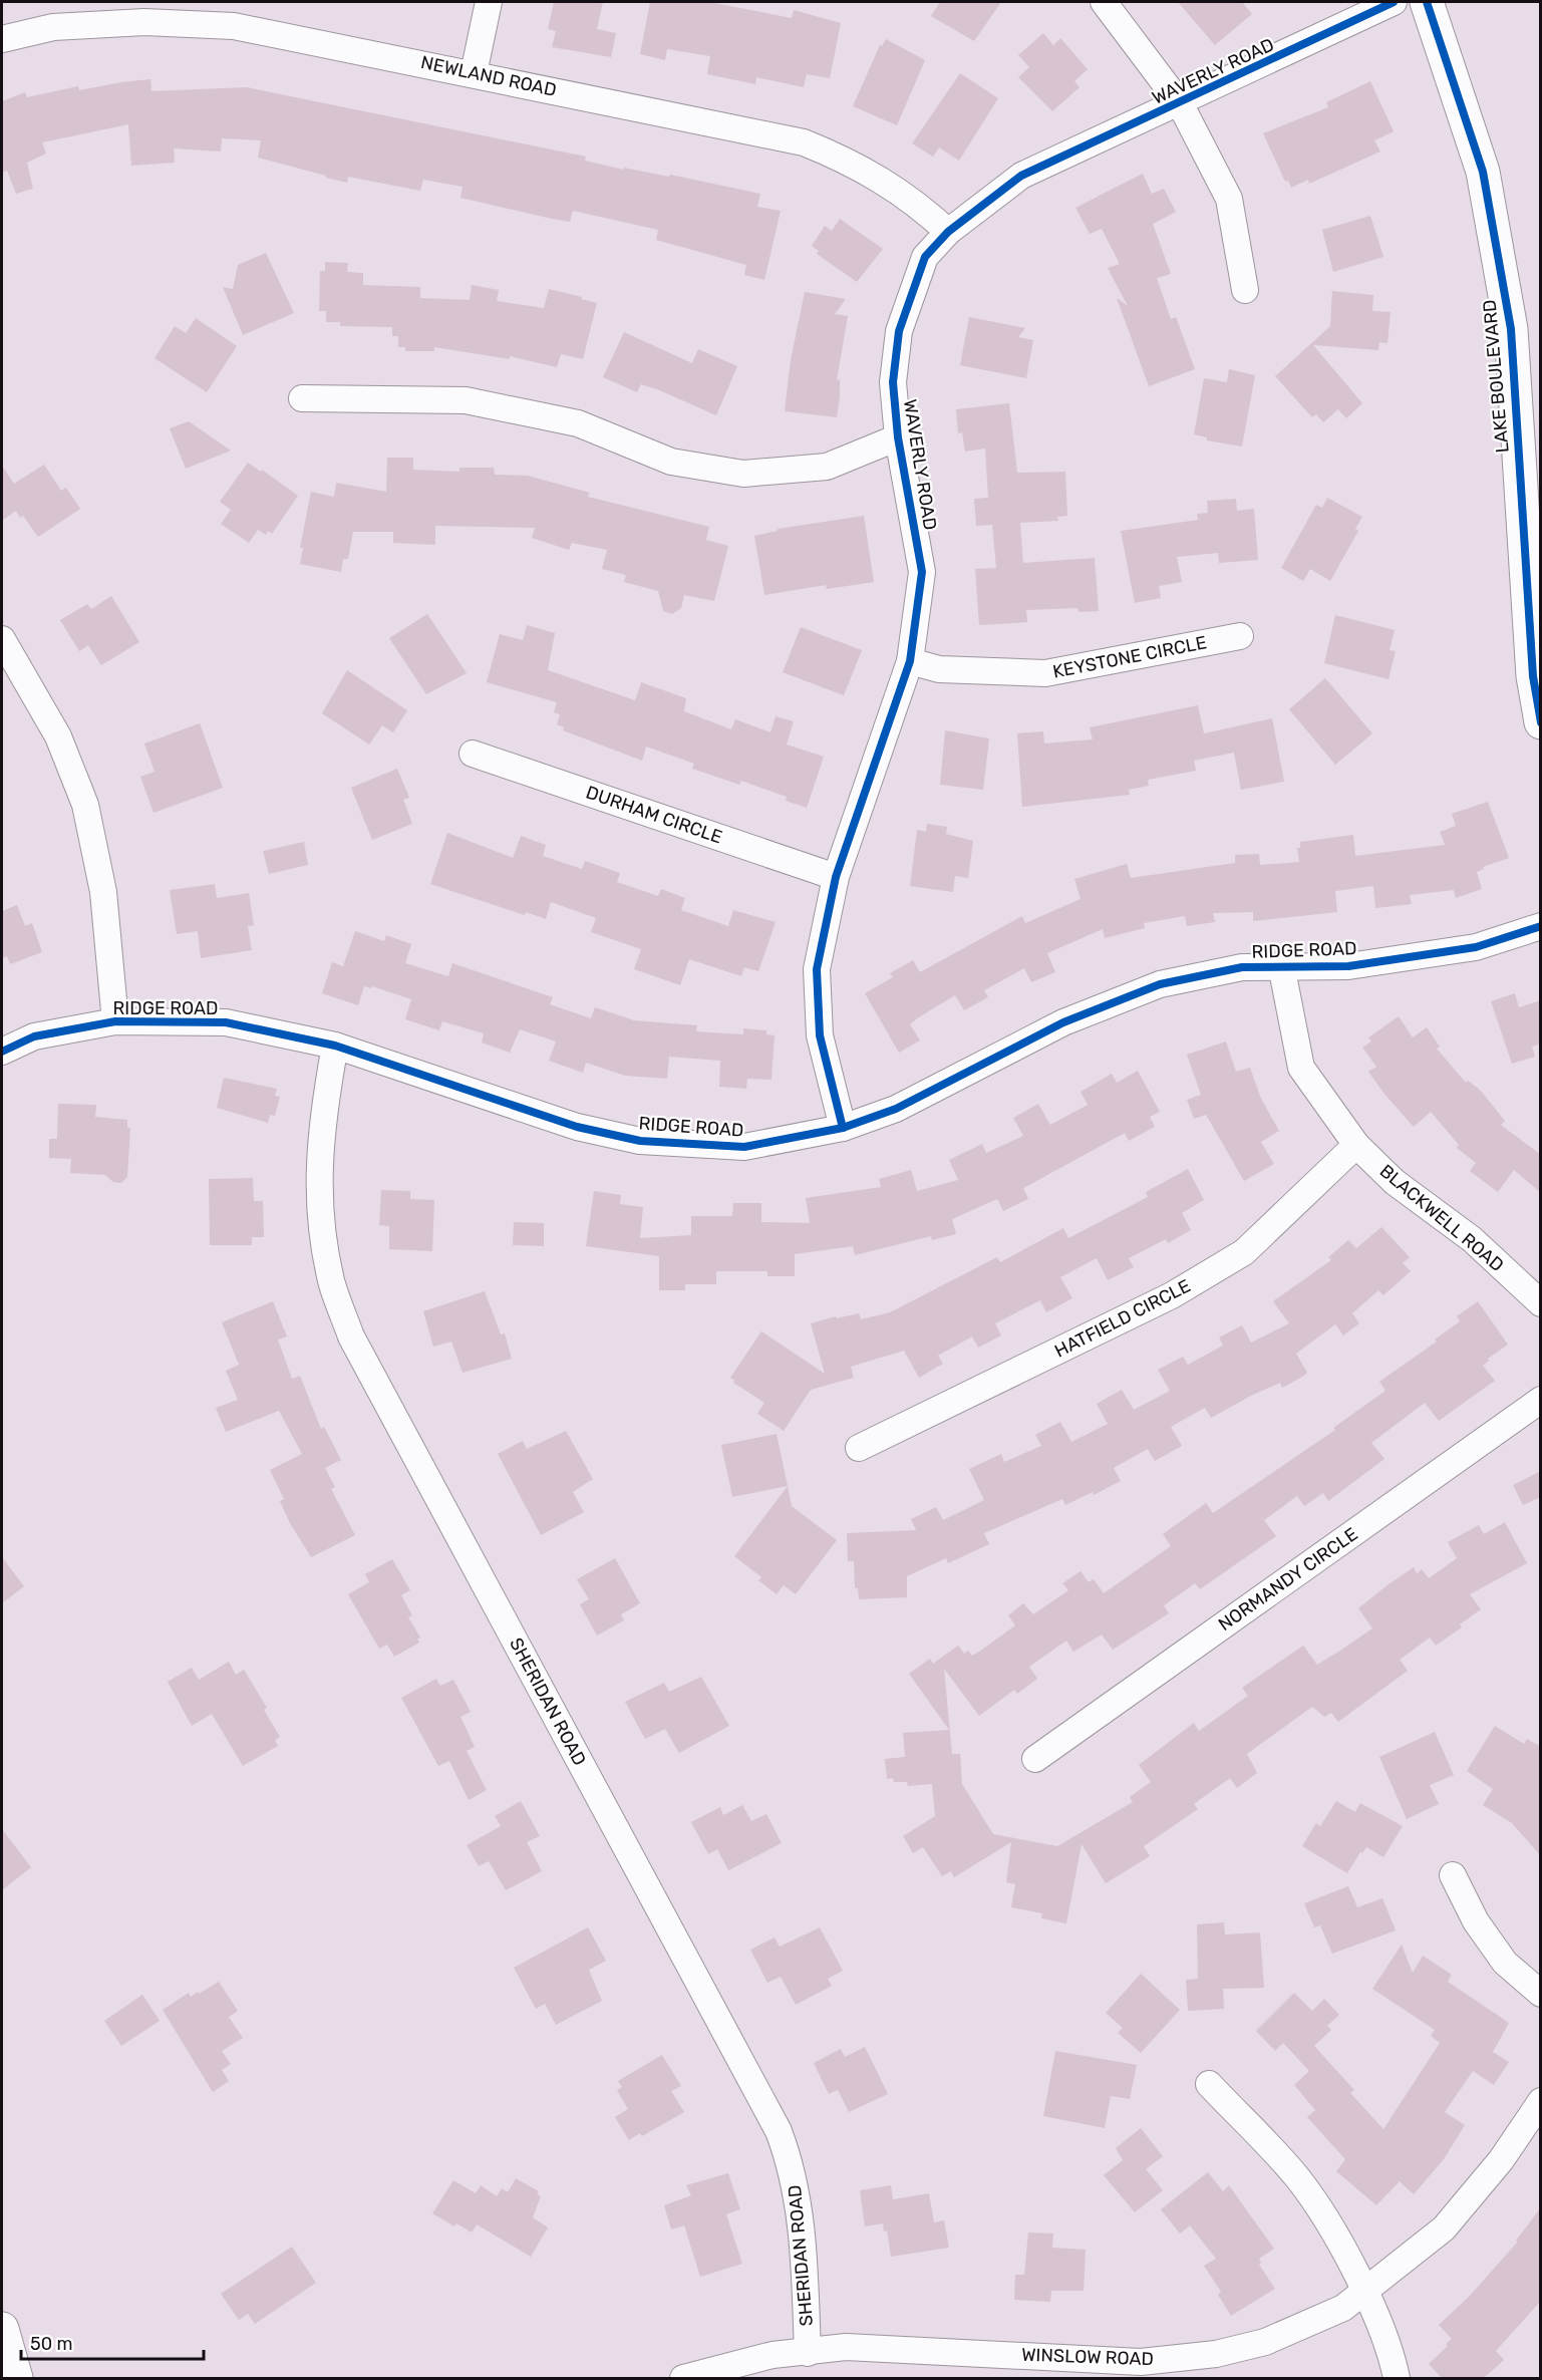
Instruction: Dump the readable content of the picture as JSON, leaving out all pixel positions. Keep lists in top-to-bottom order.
{
  "streets": {
    "main road": ["LAKE BOULEVARD"],
    "street": [
      "WAVERLY ROAD",
      "NEWLAND ROAD",
      "KEYSTONE CIRCLE",
      "DURHAM CIRCLE",
      "RIDGE ROAD",
      "BLACKWELL ROAD",
      "HATFIELD CIRCLE",
      "NORMANDY CIRCLE",
      "SHERIDAN ROAD",
      "WINSLOW ROAD"
    ]
  },
  "crossings": [
    ["WAVERLY ROAD", "NEWLAND ROAD"],
    ["WAVERLY ROAD", "KEYSTONE CIRCLE"],
    ["WAVERLY ROAD", "DURHAM CIRCLE"],
    ["WAVERLY ROAD", "RIDGE ROAD"],
    ["RIDGE ROAD", "BLACKWELL ROAD"],
    ["RIDGE ROAD", "SHERIDAN ROAD"],
    ["BLACKWELL ROAD", "HATFIELD CIRCLE"],
    ["SHERIDAN ROAD", "WINSLOW ROAD"]
  ],
  "scale_bar": "50 m"
}
